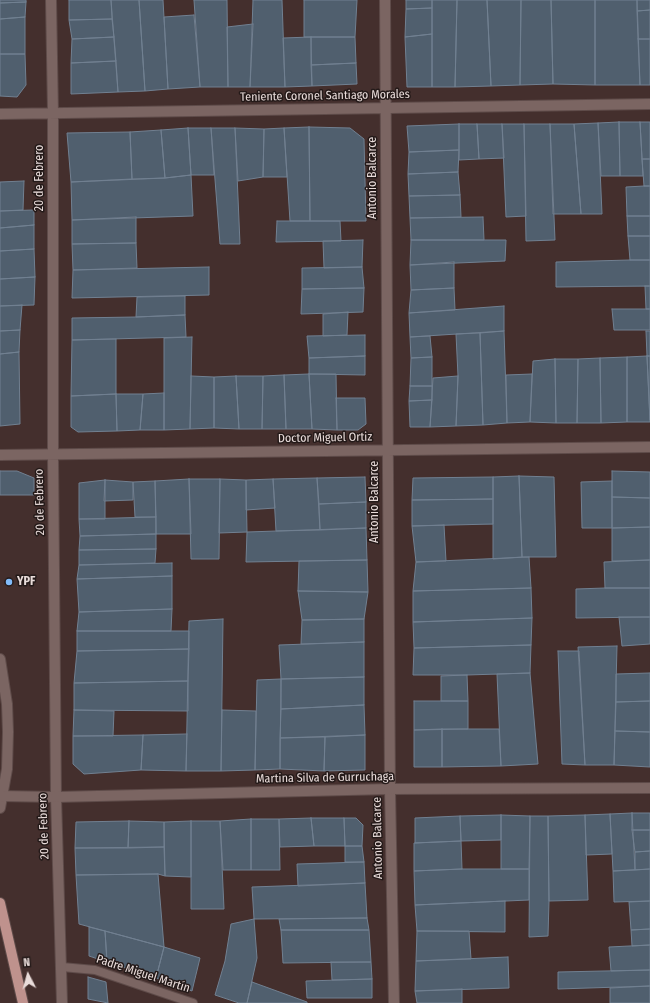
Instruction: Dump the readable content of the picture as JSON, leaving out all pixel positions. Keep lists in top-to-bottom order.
{
  "streets": {
    "street": [
      "Teniente Coronel Santiago Morales",
      "20 de Febrero",
      "Antonio Balcarce",
      "Doctor Miguel Ortiz",
      "Martina Silva de Gurruchaga"
    ],
    "lane": ["Padre Miguel Martín"]
  },
  "crossings": [
    ["Teniente Coronel Santiago Morales", "20 de Febrero"],
    ["Teniente Coronel Santiago Morales", "Antonio Balcarce"],
    ["20 de Febrero", "Doctor Miguel Ortiz"],
    ["20 de Febrero", "Martina Silva de Gurruchaga"],
    ["20 de Febrero", "Padre Miguel Martín"],
    ["Antonio Balcarce", "Doctor Miguel Ortiz"],
    ["Antonio Balcarce", "Martina Silva de Gurruchaga"]
  ],
  "places": ["YPF"],
  "north": "top"
}
